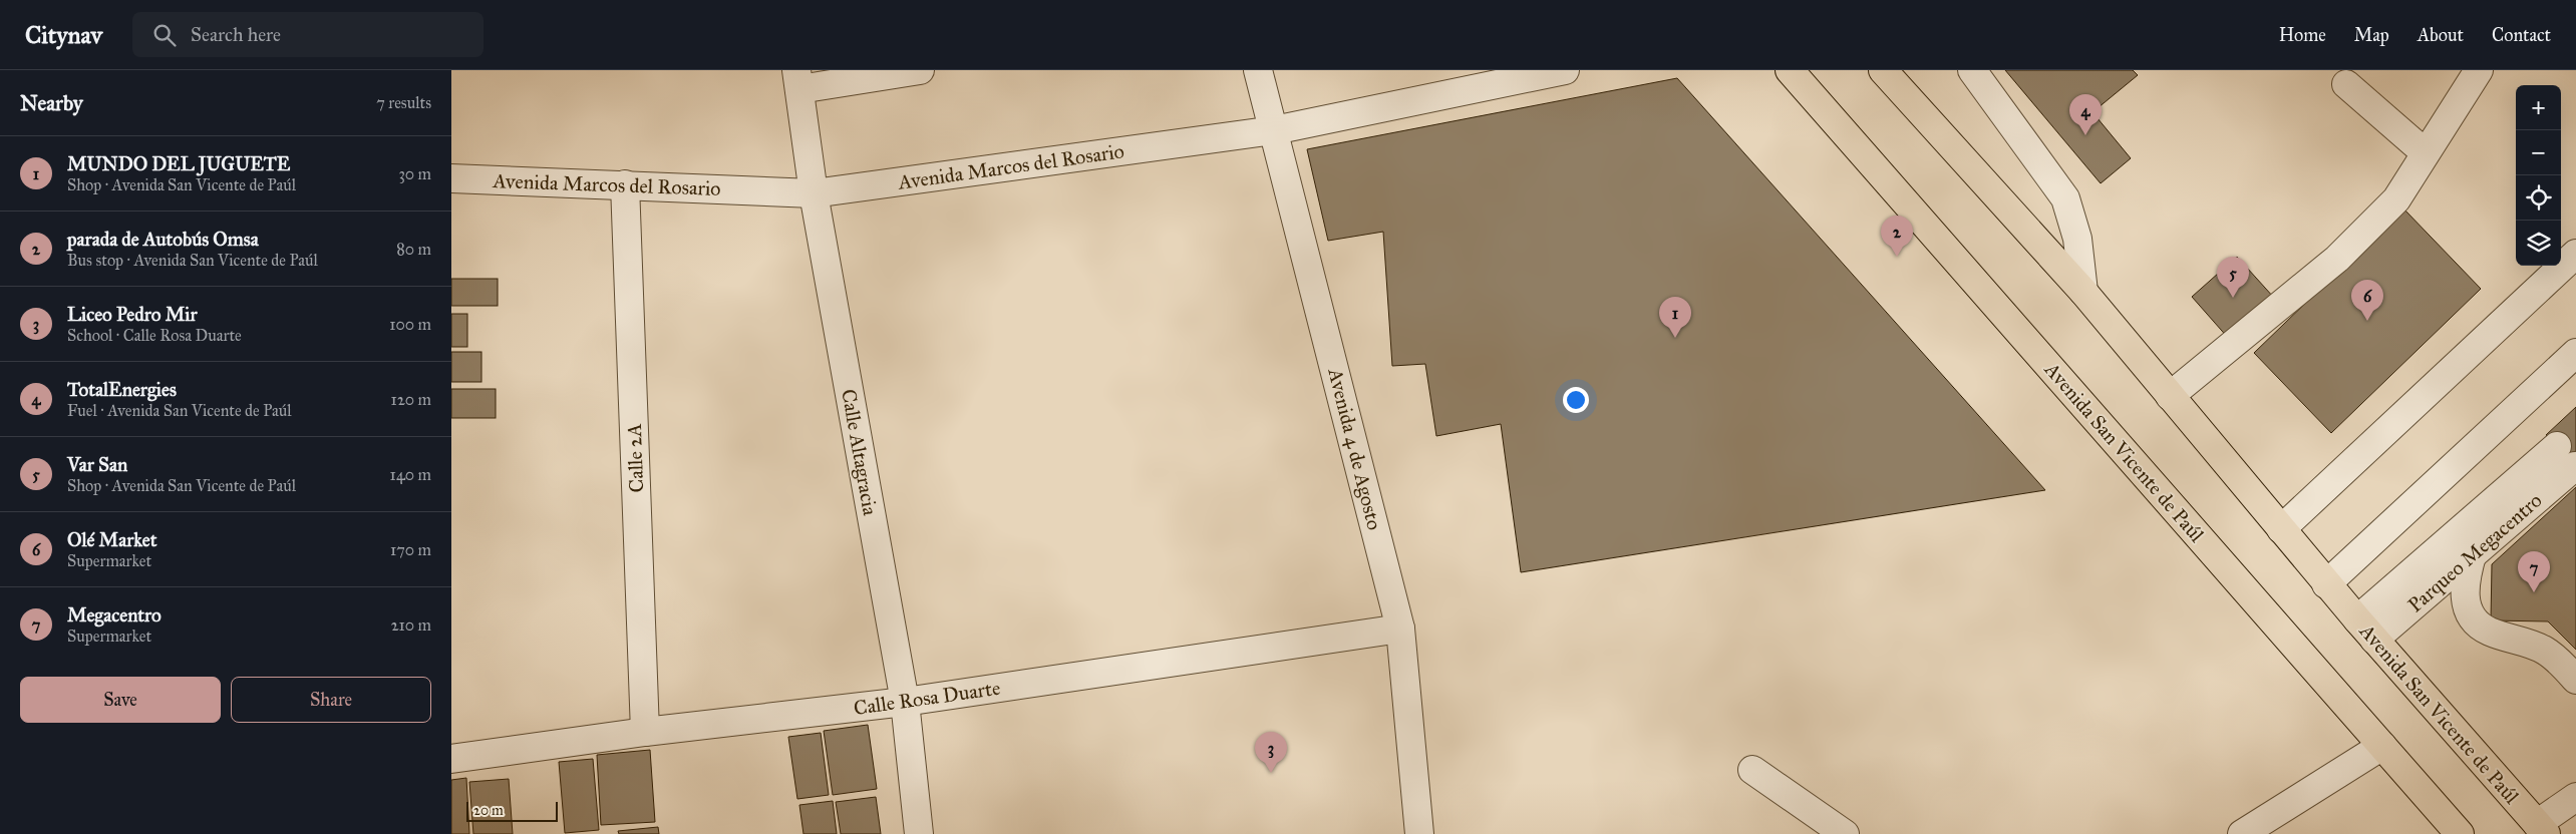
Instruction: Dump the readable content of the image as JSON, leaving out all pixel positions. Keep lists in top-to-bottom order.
{
  "streets": {
    "main road": ["Avenida San Vicente de Paúl"],
    "street": [
      "Avenida Marcos del Rosario",
      "Avenida 4 de Agosto",
      "Calle Altagracia",
      "Calle 2A",
      "Parqueo Megacentro",
      "Calle Rosa Duarte"
    ]
  },
  "crossings": [
    ["Avenida Marcos del Rosario", "Avenida 4 de Agosto"],
    ["Avenida Marcos del Rosario", "Calle Altagracia"],
    ["Avenida Marcos del Rosario", "Calle 2A"],
    ["Avenida 4 de Agosto", "Calle Rosa Duarte"],
    ["Calle Altagracia", "Calle Rosa Duarte"],
    ["Avenida San Vicente de Paúl", "Parqueo Megacentro"],
    ["Calle 2A", "Calle Rosa Duarte"]
  ],
  "scale_bar": "20 m",
  "page": {
    "header": "Citynav",
    "search": "Search here",
    "nav": [
      "Home",
      "Map",
      "About",
      "Contact"
    ],
    "heading": ["Nearby", "7 results"],
    "map_buttons": ["+", "−"],
    "pins": [
      "4",
      "2",
      "5",
      "6",
      "1",
      "7",
      "3"
    ],
    "list": [
      {
        "mark": "1",
        "name": "MUNDO DEL JUGUETE",
        "note": "Shop · Avenida San Vicente de Paúl",
        "value": "30 m"
      },
      {
        "mark": "2",
        "name": "parada de Autobús Omsa",
        "note": "Bus stop · Avenida San Vicente de Paúl",
        "value": "80 m"
      },
      {
        "mark": "3",
        "name": "Liceo Pedro Mir",
        "note": "School · Calle Rosa Duarte",
        "value": "100 m"
      },
      {
        "mark": "4",
        "name": "TotalEnergies",
        "note": "Fuel · Avenida San Vicente de Paúl",
        "value": "120 m"
      },
      {
        "mark": "5",
        "name": "Var San",
        "note": "Shop · Avenida San Vicente de Paúl",
        "value": "140 m"
      },
      {
        "mark": "6",
        "name": "Olé Market",
        "note": "Supermarket",
        "value": "170 m"
      },
      {
        "mark": "7",
        "name": "Megacentro",
        "note": "Supermarket",
        "value": "210 m"
      }
    ],
    "buttons": ["Save", "Share"],
    "scale": "20 m"
  }
}
